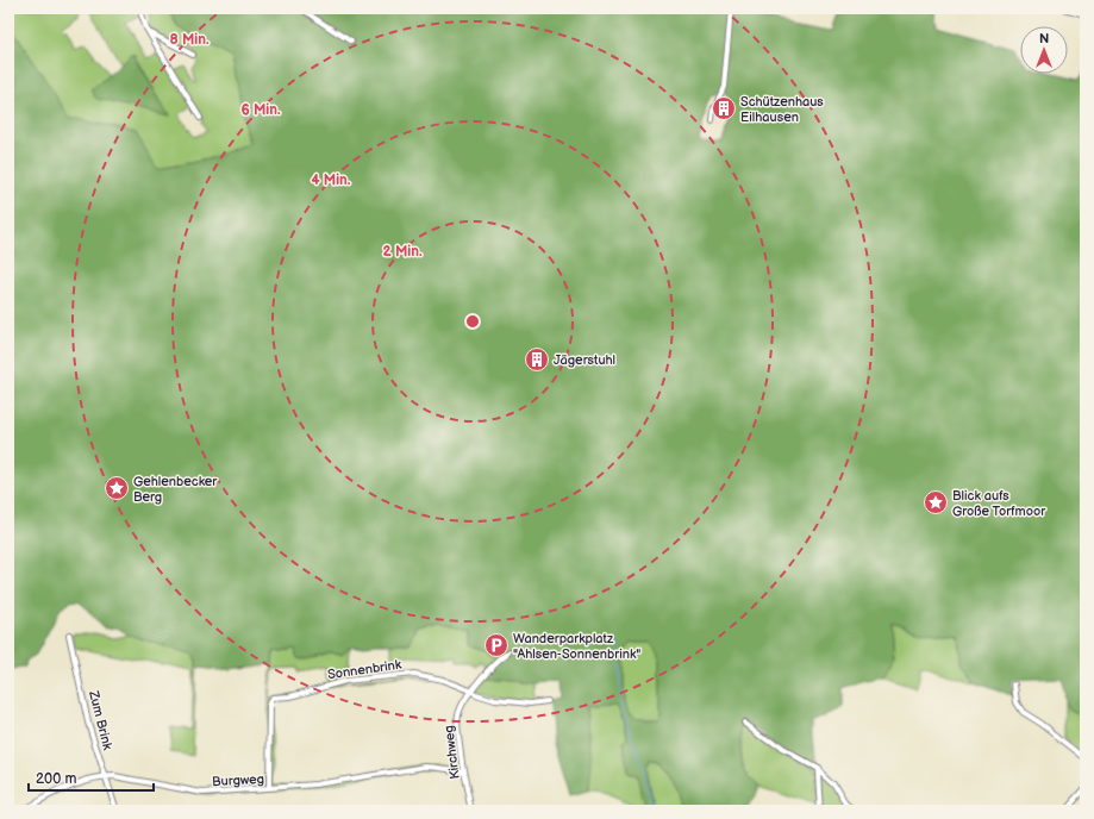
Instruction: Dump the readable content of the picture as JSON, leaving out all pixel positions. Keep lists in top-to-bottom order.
{
  "streets": {
    "street": [
      "Sonnenbrink",
      "Zum Brink",
      "Kirchweg",
      "Burgweg"
    ]
  },
  "crossings": [
    ["Sonnenbrink", "Kirchweg"],
    ["Sonnenbrink", "Burgweg"],
    ["Zum Brink", "Burgweg"],
    ["Kirchweg", "Burgweg"]
  ],
  "places": {
    "building": ["Schützenhaus Eilhausen", "Jägerstuhl"],
    "place": ["Gehlenbecker Berg", "Blick aufs Große Torfmoor"],
    "parking": ["Wanderparkplatz \"Ahlsen-Sonnenbrink\""]
  },
  "scale_bar": "200 m",
  "north": "top",
  "rings": [
    "8 Min.",
    "6 Min.",
    "4 Min.",
    "2 Min."
  ]
}
